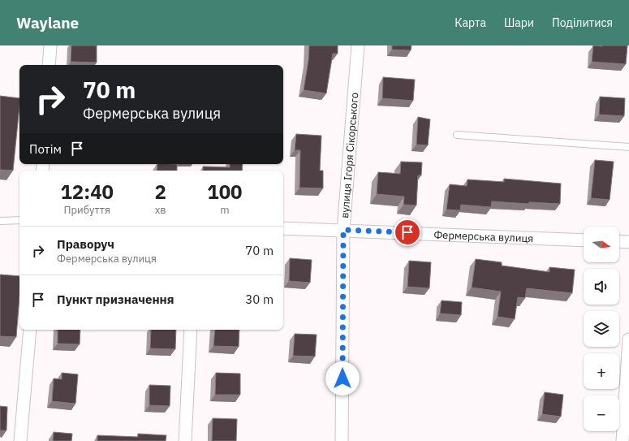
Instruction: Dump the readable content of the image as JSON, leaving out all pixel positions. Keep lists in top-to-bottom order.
{
  "streets": {
    "street": ["вулиця Ігоря Сікорського", "Фермерська вулиця"]
  },
  "crossings": [
    ["вулиця Ігоря Сікорського", "Фермерська вулиця"]
  ],
  "north": "right",
  "page": {
    "header": "Waylane",
    "nav": ["Карта", "Шари", "Поділитися"],
    "turn": ["70 m", "Фермерська вулиця"],
    "then": "Потім",
    "eta": [
      "12:40",
      "Прибуття",
      "2",
      "хв",
      "100",
      "m"
    ],
    "list": [
      {
        "name": "Праворуч",
        "note": "Фермерська вулиця",
        "value": "70 m"
      },
      {
        "name": "Пункт призначення",
        "value": "30 m"
      }
    ],
    "map_buttons": ["+", "−"]
  }
}
